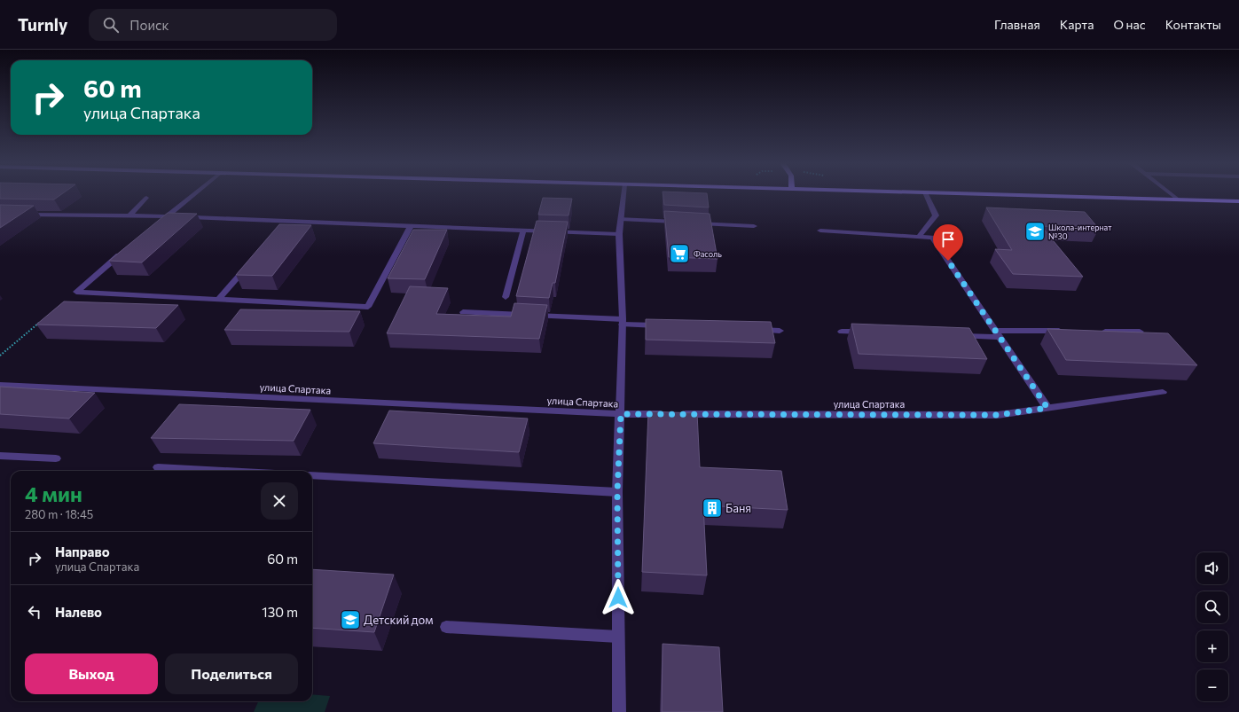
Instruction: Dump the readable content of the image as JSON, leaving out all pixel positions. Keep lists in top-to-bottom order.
{
  "streets": {
    "street": ["улица Спартака"]
  },
  "places": {
    "school or university": ["Школа-интернат №30", "Детский дом"],
    "supermarket": ["Фасоль"],
    "building": ["Баня"]
  },
  "page": {
    "header": "Turnly",
    "search": "Поиск",
    "nav": [
      "Главная",
      "Карта",
      "О нас",
      "Контакты"
    ],
    "turn": ["60 m", "улица Спартака"],
    "heading": ["4 мин", "280 m · 18:45"],
    "list": [
      {
        "name": "Направо",
        "note": "улица Спартака",
        "value": "60 m"
      },
      {
        "name": "Налево",
        "value": "130 m"
      }
    ],
    "map_buttons": ["+", "−"],
    "buttons": ["Выход", "Поделиться"]
  }
}
